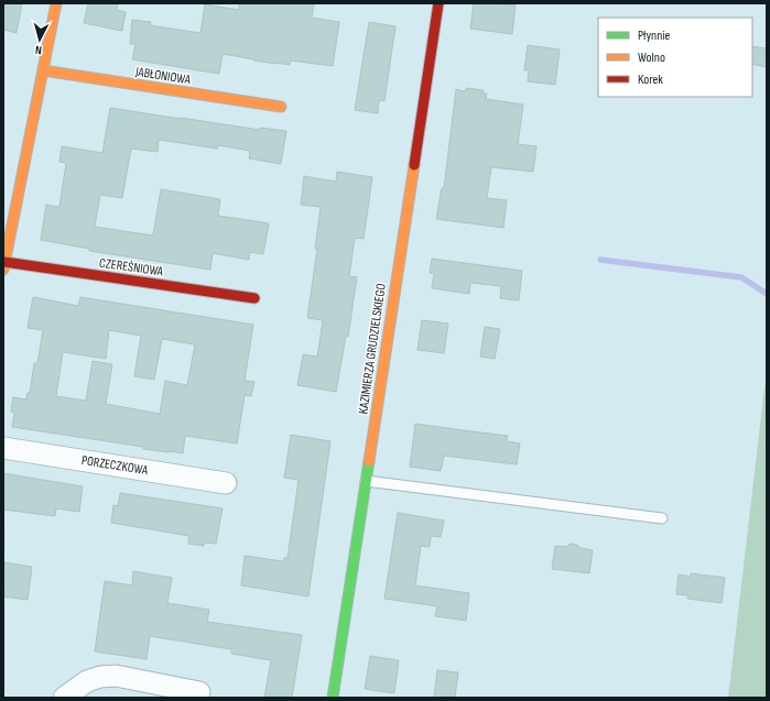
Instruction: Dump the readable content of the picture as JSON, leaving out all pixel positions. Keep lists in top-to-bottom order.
{
  "streets": {
    "street": [
      "JABŁONIOWA",
      "CZEREŚNIOWA",
      "KAZIMIERZA GRUDZIELSKIEGO",
      "PORZECZKOWA"
    ]
  },
  "legend": ["Płynnie", "Wolno", "Korek"],
  "north": "bottom"
}
